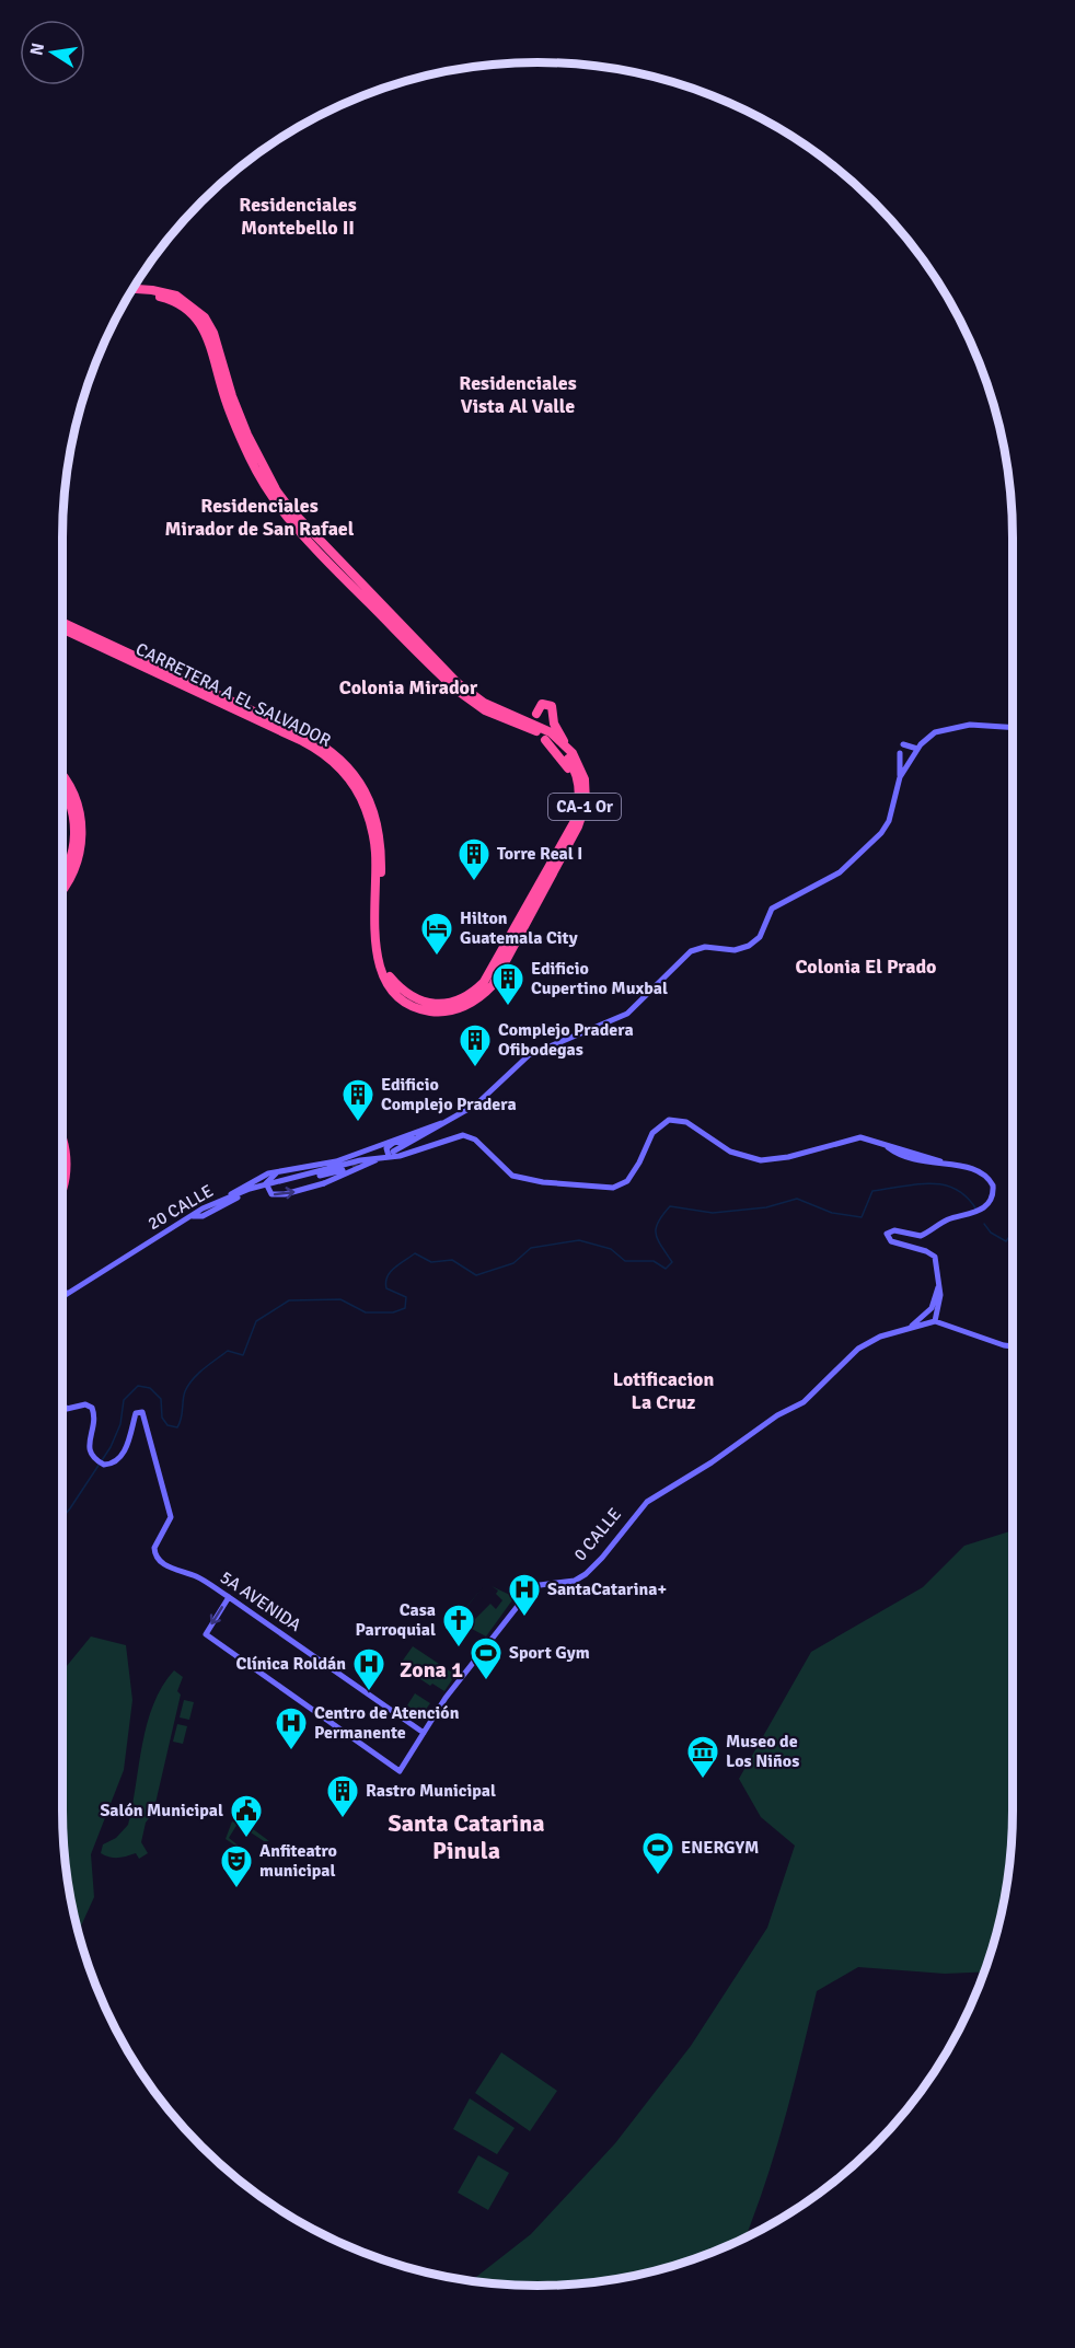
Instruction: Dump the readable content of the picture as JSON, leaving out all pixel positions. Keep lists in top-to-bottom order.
{
  "streets": {
    "highway": ["CARRETERA A EL SALVADOR", "CA-1 Or"],
    "main road": ["20 CALLE", "0 CALLE", "5A AVENIDA"]
  },
  "crossings": [
    ["0 CALLE", "5A AVENIDA"]
  ],
  "districts": [
    "Residenciales Montebello II",
    "Residenciales Vista Al Valle",
    "Residenciales Mirador de San Rafael",
    "Colonia Mirador",
    "Colonia El Prado",
    "Lotificacion La Cruz",
    "Zona 1",
    "Santa Catarina Pinula"
  ],
  "places": {
    "building": [
      "Torre Real I",
      "Edificio Cupertino Muxbal",
      "Complejo Pradera Ofibodegas",
      "Edificio Complejo Pradera",
      "Rastro Municipal"
    ],
    "hotel": ["Hilton Guatemala City"],
    "hospital": ["SantaCatarina+", "Clínica Roldán", "Centro de Atención Permanente"],
    "church": ["Casa Parroquial"],
    "sports": ["Sport Gym", "ENERGYM"],
    "museum": ["Museo de Los Niños"],
    "public building": ["Salón Municipal"],
    "theatre": ["Anfiteatro municipal"]
  },
  "north": "left"
}
